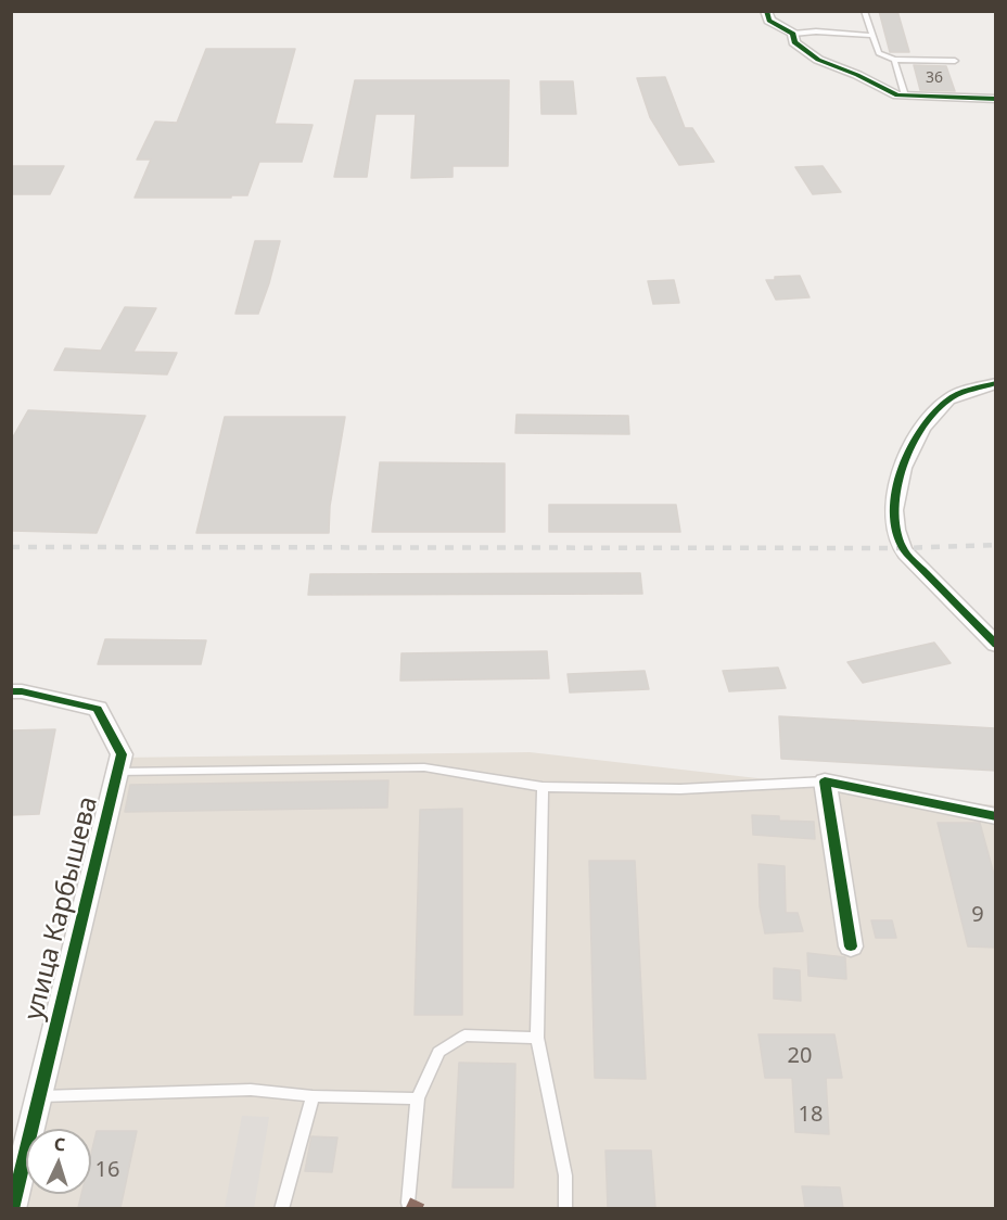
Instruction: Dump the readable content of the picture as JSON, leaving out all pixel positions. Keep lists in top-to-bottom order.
{
  "streets": {
    "street": ["улица Карбышева"]
  },
  "house_numbers": [
    "36",
    "9",
    "20",
    "18",
    "16"
  ],
  "north": "top"
}
